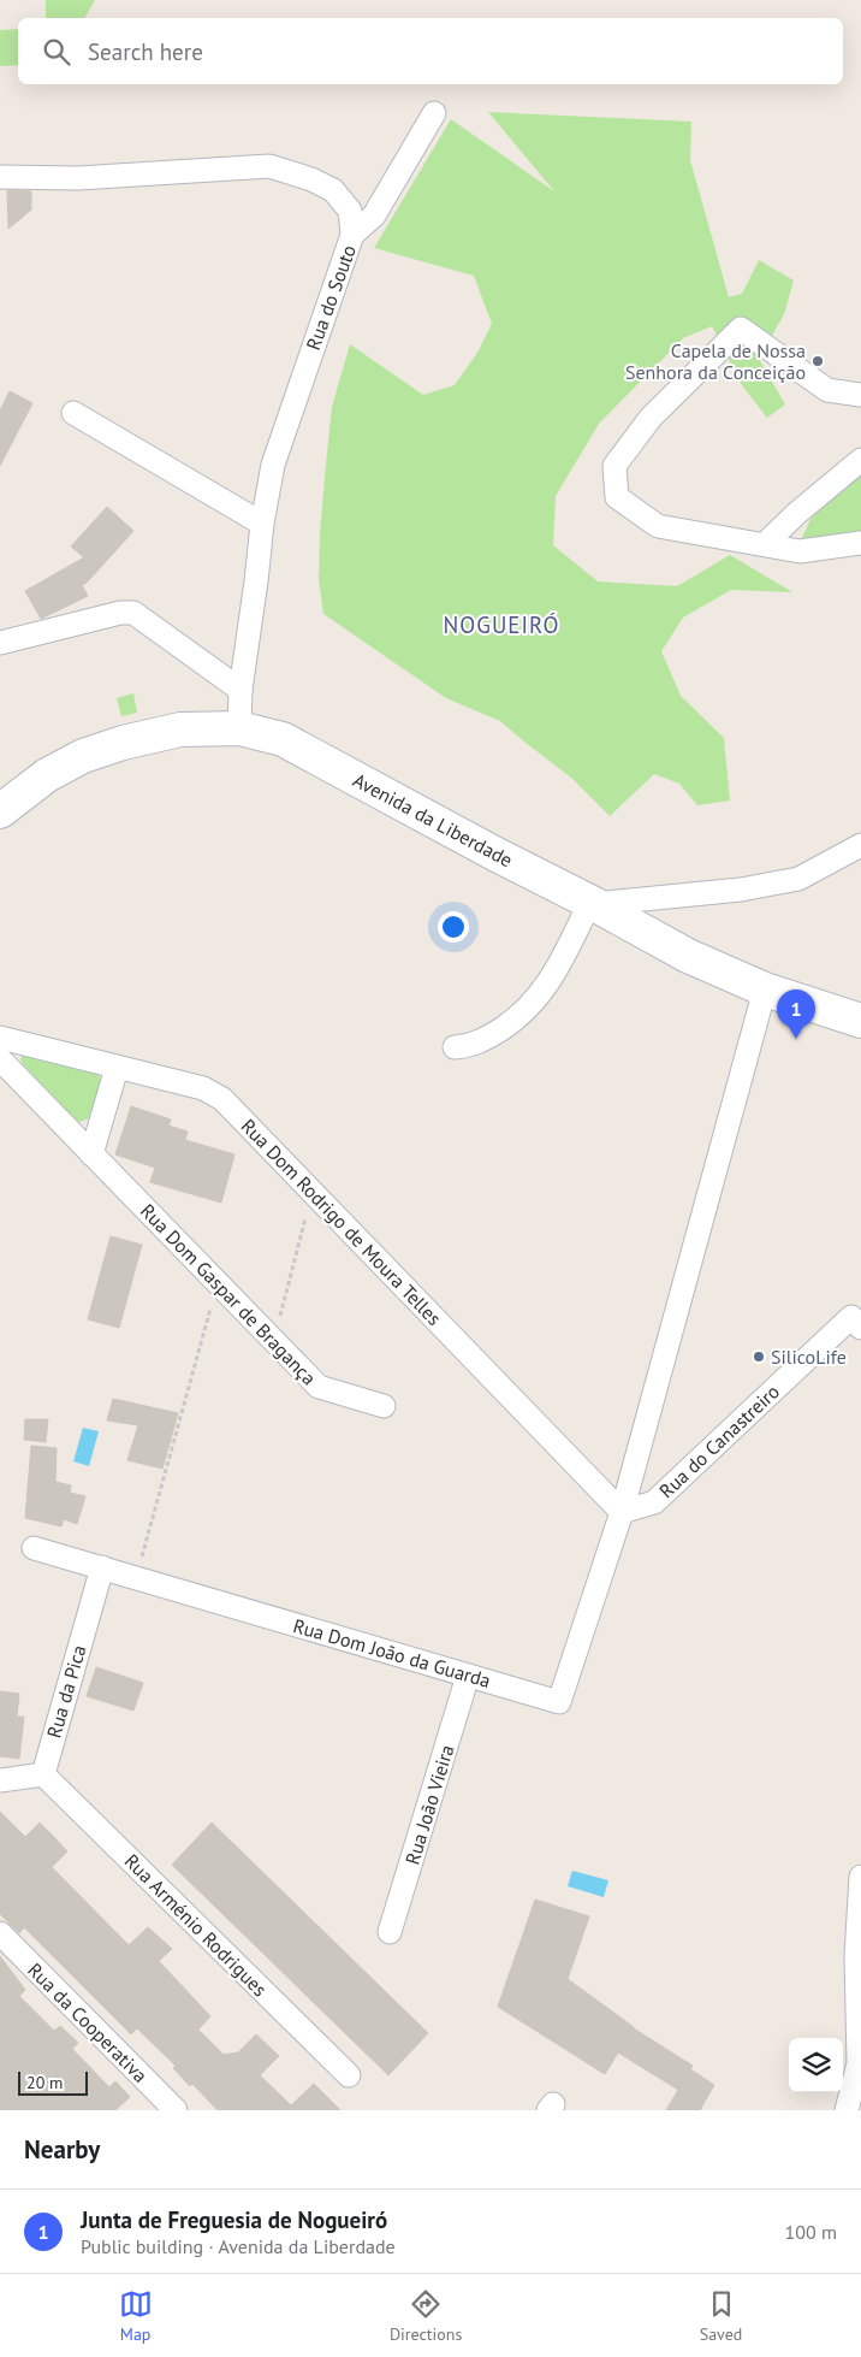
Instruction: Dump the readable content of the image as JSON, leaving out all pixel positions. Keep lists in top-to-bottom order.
{
  "streets": {
    "street": [
      "Rua do Souto",
      "Avenida da Liberdade",
      "Rua Dom Rodrigo de Moura Telles",
      "Rua Dom Gaspar de Bragança",
      "Rua do Canastreiro",
      "Rua Dom João da Guarda",
      "Rua da Pica",
      "Rua João Vieira",
      "Rua Arménio Rodrigues",
      "Rua da Cooperativa"
    ]
  },
  "crossings": [
    ["Rua do Souto", "Avenida da Liberdade"],
    ["Rua Dom Rodrigo de Moura Telles", "Rua do Canastreiro"],
    ["Rua Dom Rodrigo de Moura Telles", "Rua Dom João da Guarda"],
    ["Rua do Canastreiro", "Rua Dom João da Guarda"],
    ["Rua Dom João da Guarda", "Rua da Pica"],
    ["Rua Dom João da Guarda", "Rua João Vieira"],
    ["Rua da Pica", "Rua Arménio Rodrigues"]
  ],
  "districts": ["NOGUEIRÓ"],
  "places": ["Capela de Nossa Senhora da Conceição", "SilicoLife"],
  "scale_bar": "20 m",
  "page": {
    "search": "Search here",
    "pins": "1",
    "scale": "20 m",
    "heading": "Nearby",
    "list": [
      {
        "mark": "1",
        "name": "Junta de Freguesia de Nogueiró",
        "note": "Public building · Avenida da Liberdade",
        "value": "100 m"
      }
    ],
    "nav": ["Map", "Directions", "Saved"]
  }
}
